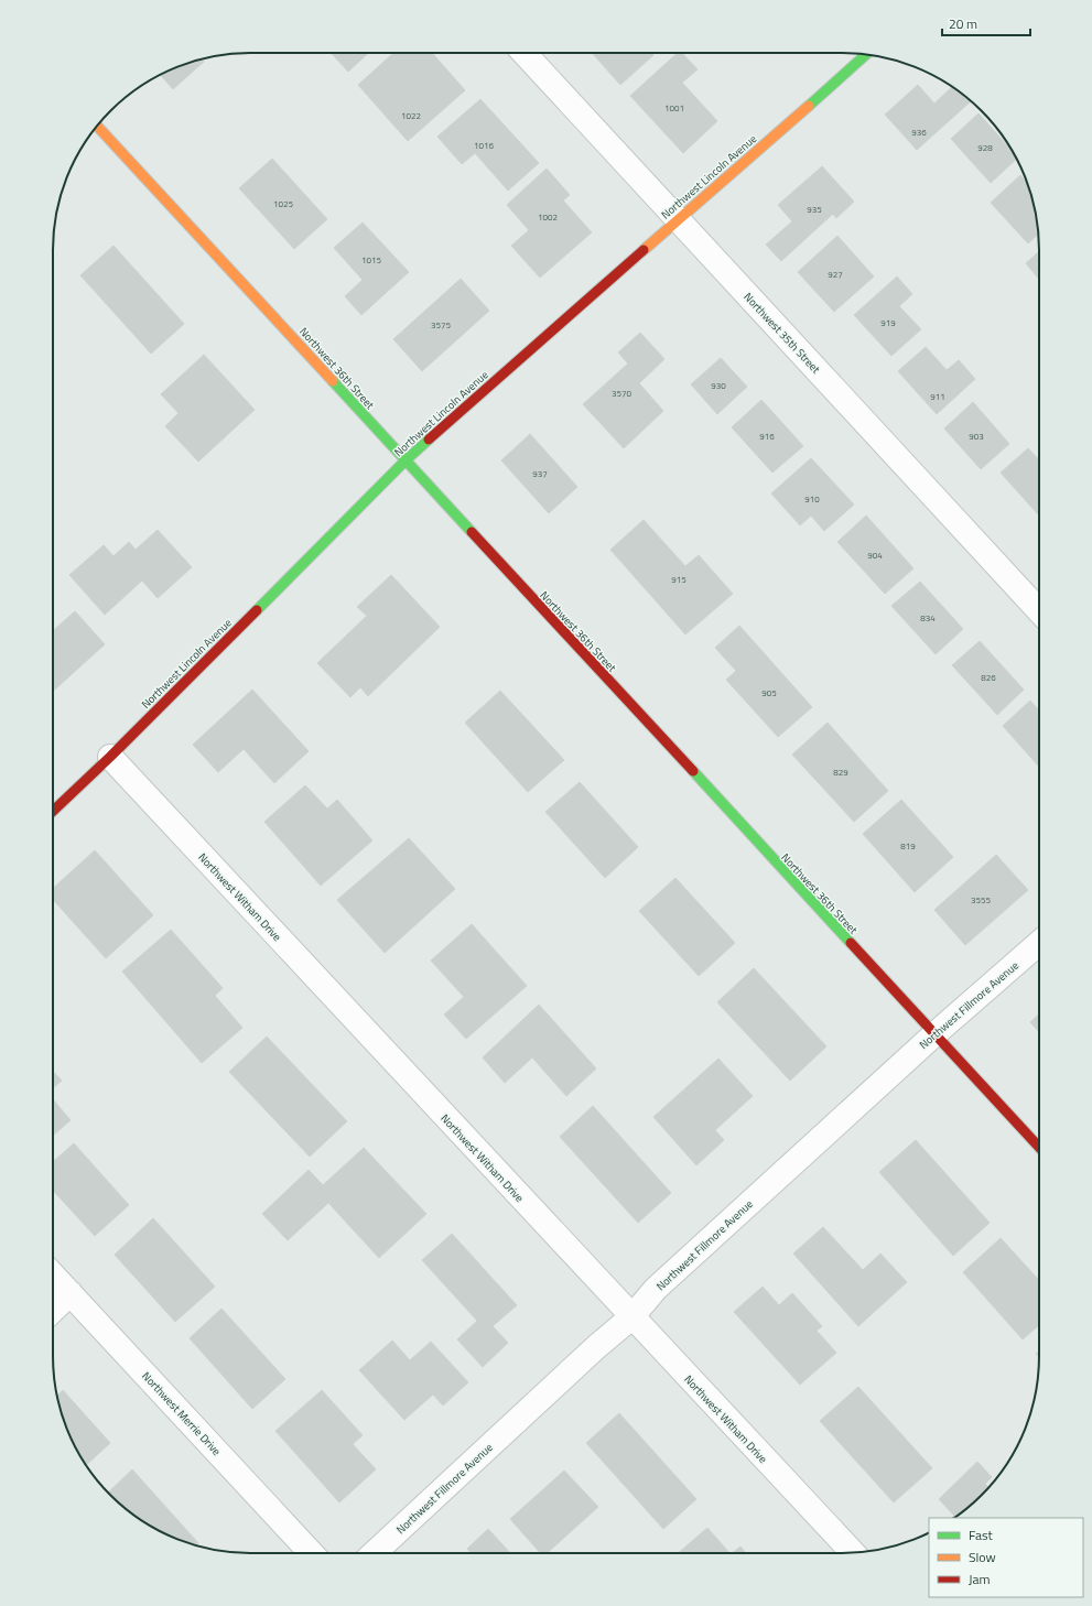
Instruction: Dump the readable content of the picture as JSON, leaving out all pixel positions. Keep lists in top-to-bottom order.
{
  "streets": {
    "street": [
      "Northwest Lincoln Avenue",
      "Northwest 35th Street",
      "Northwest 36th Street",
      "Northwest Witham Drive",
      "Northwest Fillmore Avenue",
      "Northwest Merrie Drive"
    ]
  },
  "crossings": [
    ["Northwest Lincoln Avenue", "Northwest 35th Street"],
    ["Northwest Lincoln Avenue", "Northwest 36th Street"],
    ["Northwest Lincoln Avenue", "Northwest Witham Drive"],
    ["Northwest 36th Street", "Northwest Fillmore Avenue"],
    ["Northwest Witham Drive", "Northwest Fillmore Avenue"]
  ],
  "house_numbers": [
    "1001",
    "1022",
    "936",
    "1016",
    "928",
    "1025",
    "935",
    "1002",
    "1015",
    "927",
    "919",
    "3575",
    "930",
    "3570",
    "911",
    "916",
    "903",
    "937",
    "910",
    "904",
    "915",
    "834",
    "826",
    "905",
    "829",
    "819",
    "3555"
  ],
  "legend": ["Fast", "Slow", "Jam"],
  "scale_bar": "20 m"
}
